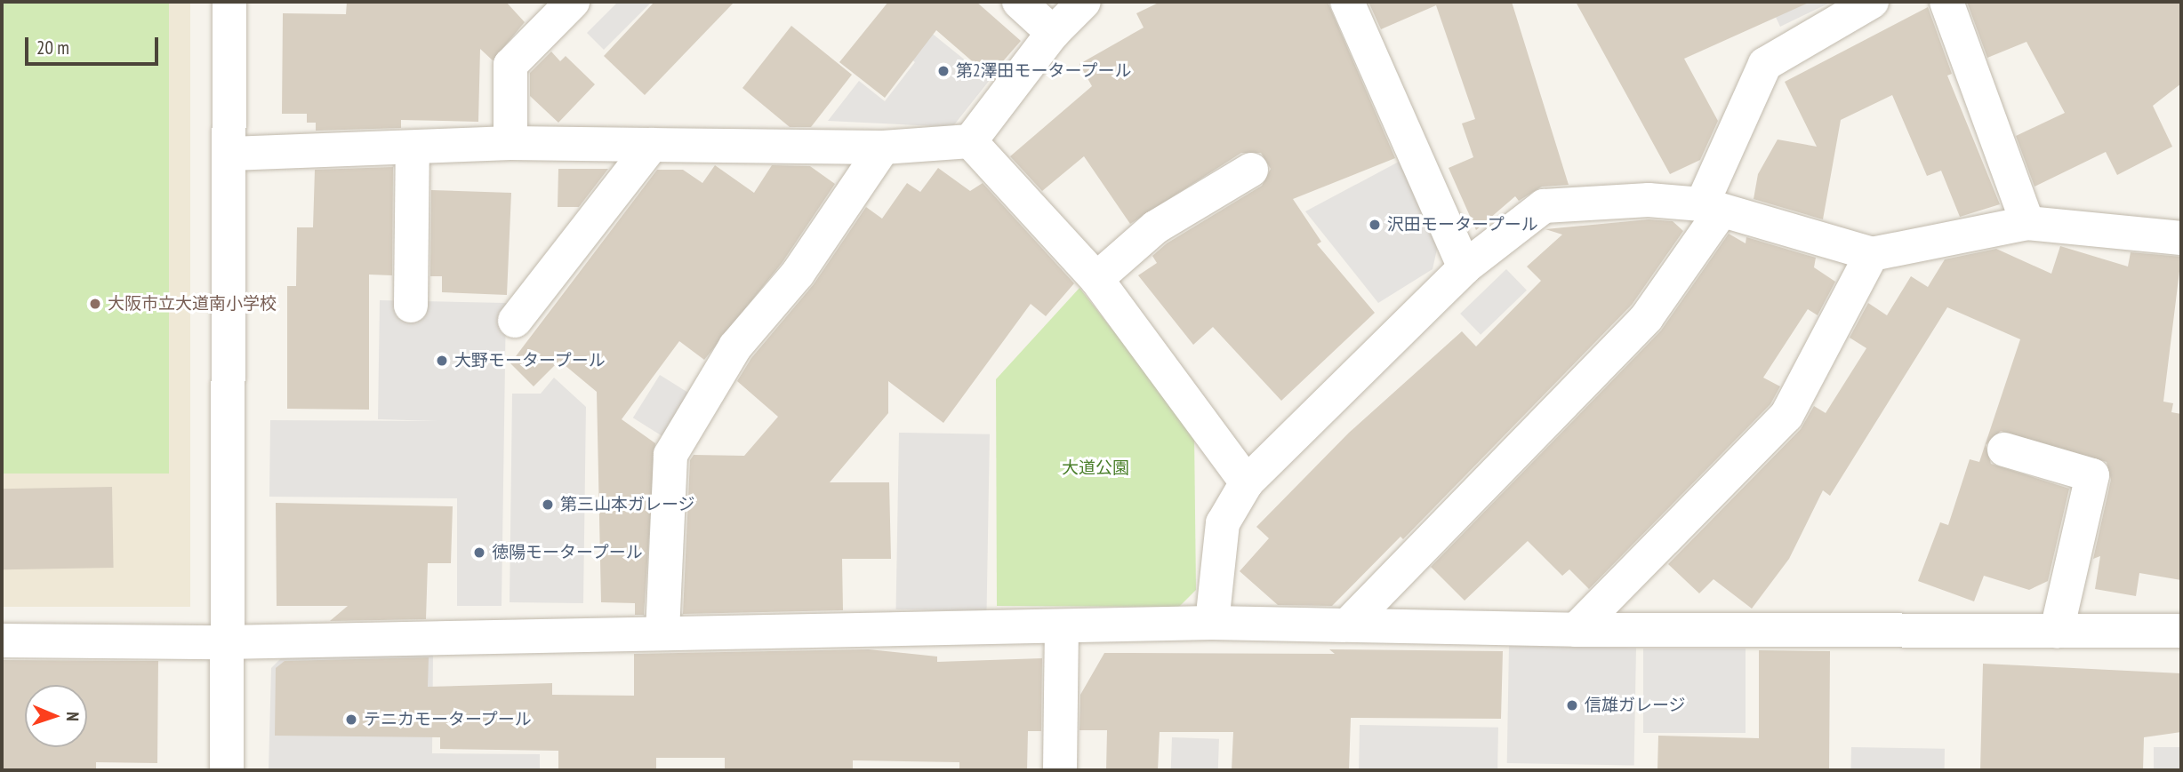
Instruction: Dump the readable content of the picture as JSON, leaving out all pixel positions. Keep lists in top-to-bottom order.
{
  "parks": ["大道公園"],
  "places": [
    "第2澤田モータープール",
    "沢田モータープール",
    "大阪市立大道南小学校",
    "大野モータープール",
    "第三山本ガレージ",
    "徳陽モータープール",
    "信雄ガレージ",
    "テニカモータープール"
  ],
  "scale_bar": "20 m",
  "north": "right"
}
